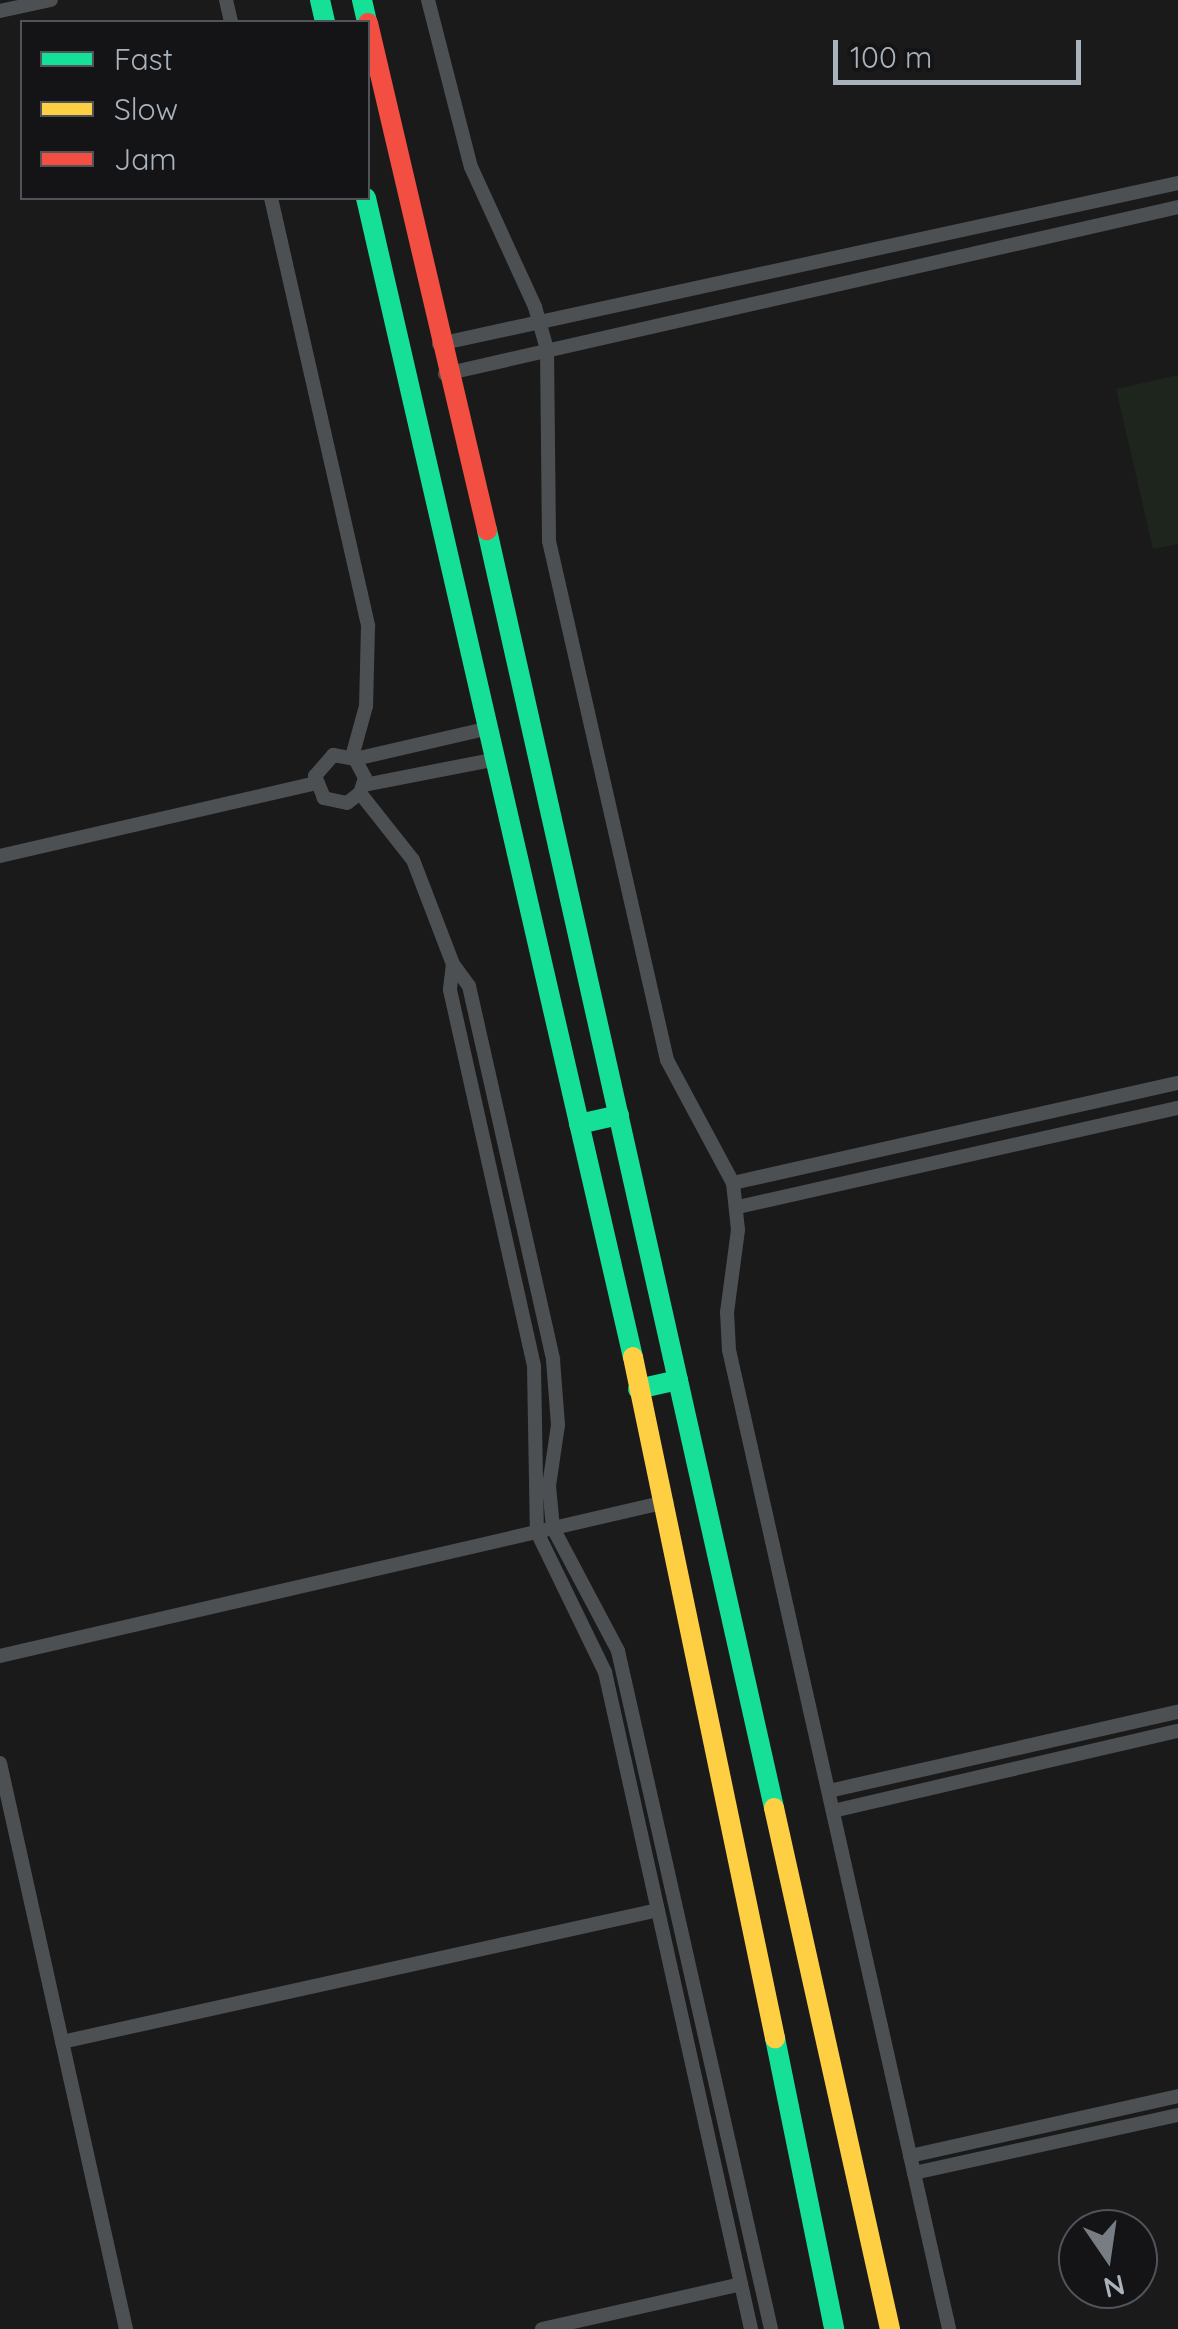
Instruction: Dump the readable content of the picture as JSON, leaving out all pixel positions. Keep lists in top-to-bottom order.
{
  "legend": ["Fast", "Slow", "Jam"],
  "scale_bar": "100 m",
  "north": "bottom"
}
